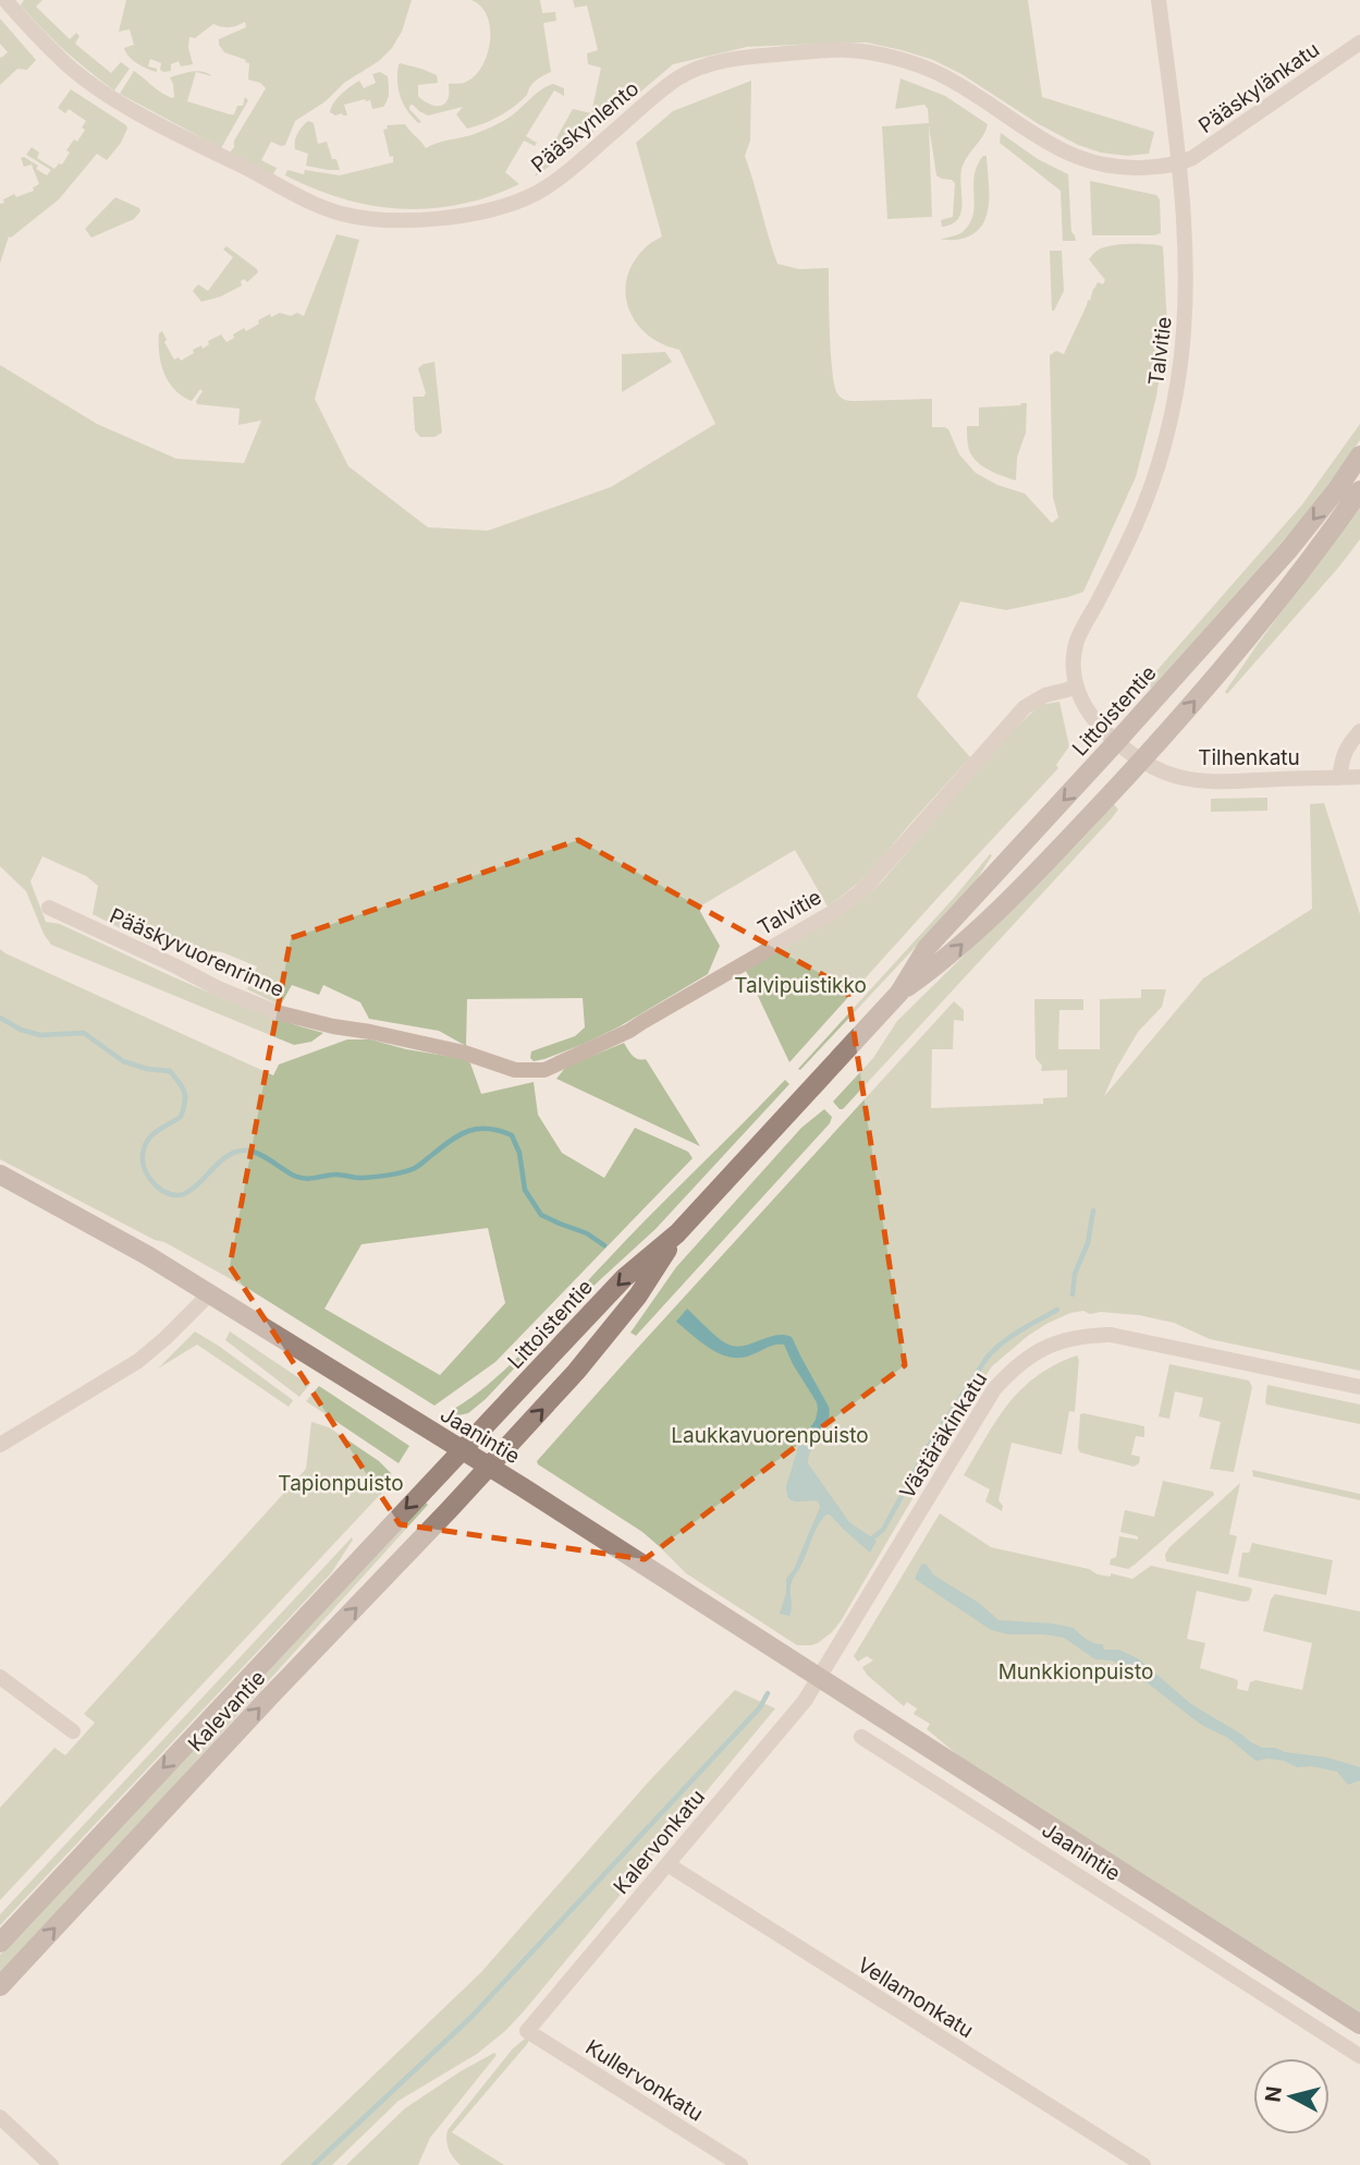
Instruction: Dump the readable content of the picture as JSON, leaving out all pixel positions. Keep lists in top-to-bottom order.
{
  "streets": {
    "main road": ["Littoistentie", "Jaanintie", "Kalevantie"],
    "street": [
      "Pääskylänkatu",
      "Pääskynlento",
      "Talvitie",
      "Tilhenkatu",
      "Pääskyvuorenrinne",
      "Västäräkinkatu",
      "Kalervonkatu",
      "Vellamonkatu",
      "Kullervonkatu"
    ]
  },
  "crossings": [
    ["Pääskylänkatu", "Pääskynlento"],
    ["Pääskylänkatu", "Talvitie"],
    ["Pääskynlento", "Talvitie"],
    ["Talvitie", "Pääskyvuorenrinne"],
    ["Littoistentie", "Tilhenkatu"],
    ["Littoistentie", "Jaanintie"],
    ["Littoistentie", "Kalevantie"],
    ["Jaanintie", "Västäräkinkatu"],
    ["Jaanintie", "Kalevantie"],
    ["Jaanintie", "Kalervonkatu"],
    ["Västäräkinkatu", "Kalervonkatu"],
    ["Kalervonkatu", "Vellamonkatu"],
    ["Kalervonkatu", "Kullervonkatu"]
  ],
  "parks": [
    "Talvipuistikko",
    "Laukkavuorenpuisto",
    "Tapionpuisto",
    "Munkkionpuisto"
  ],
  "north": "left"
}
